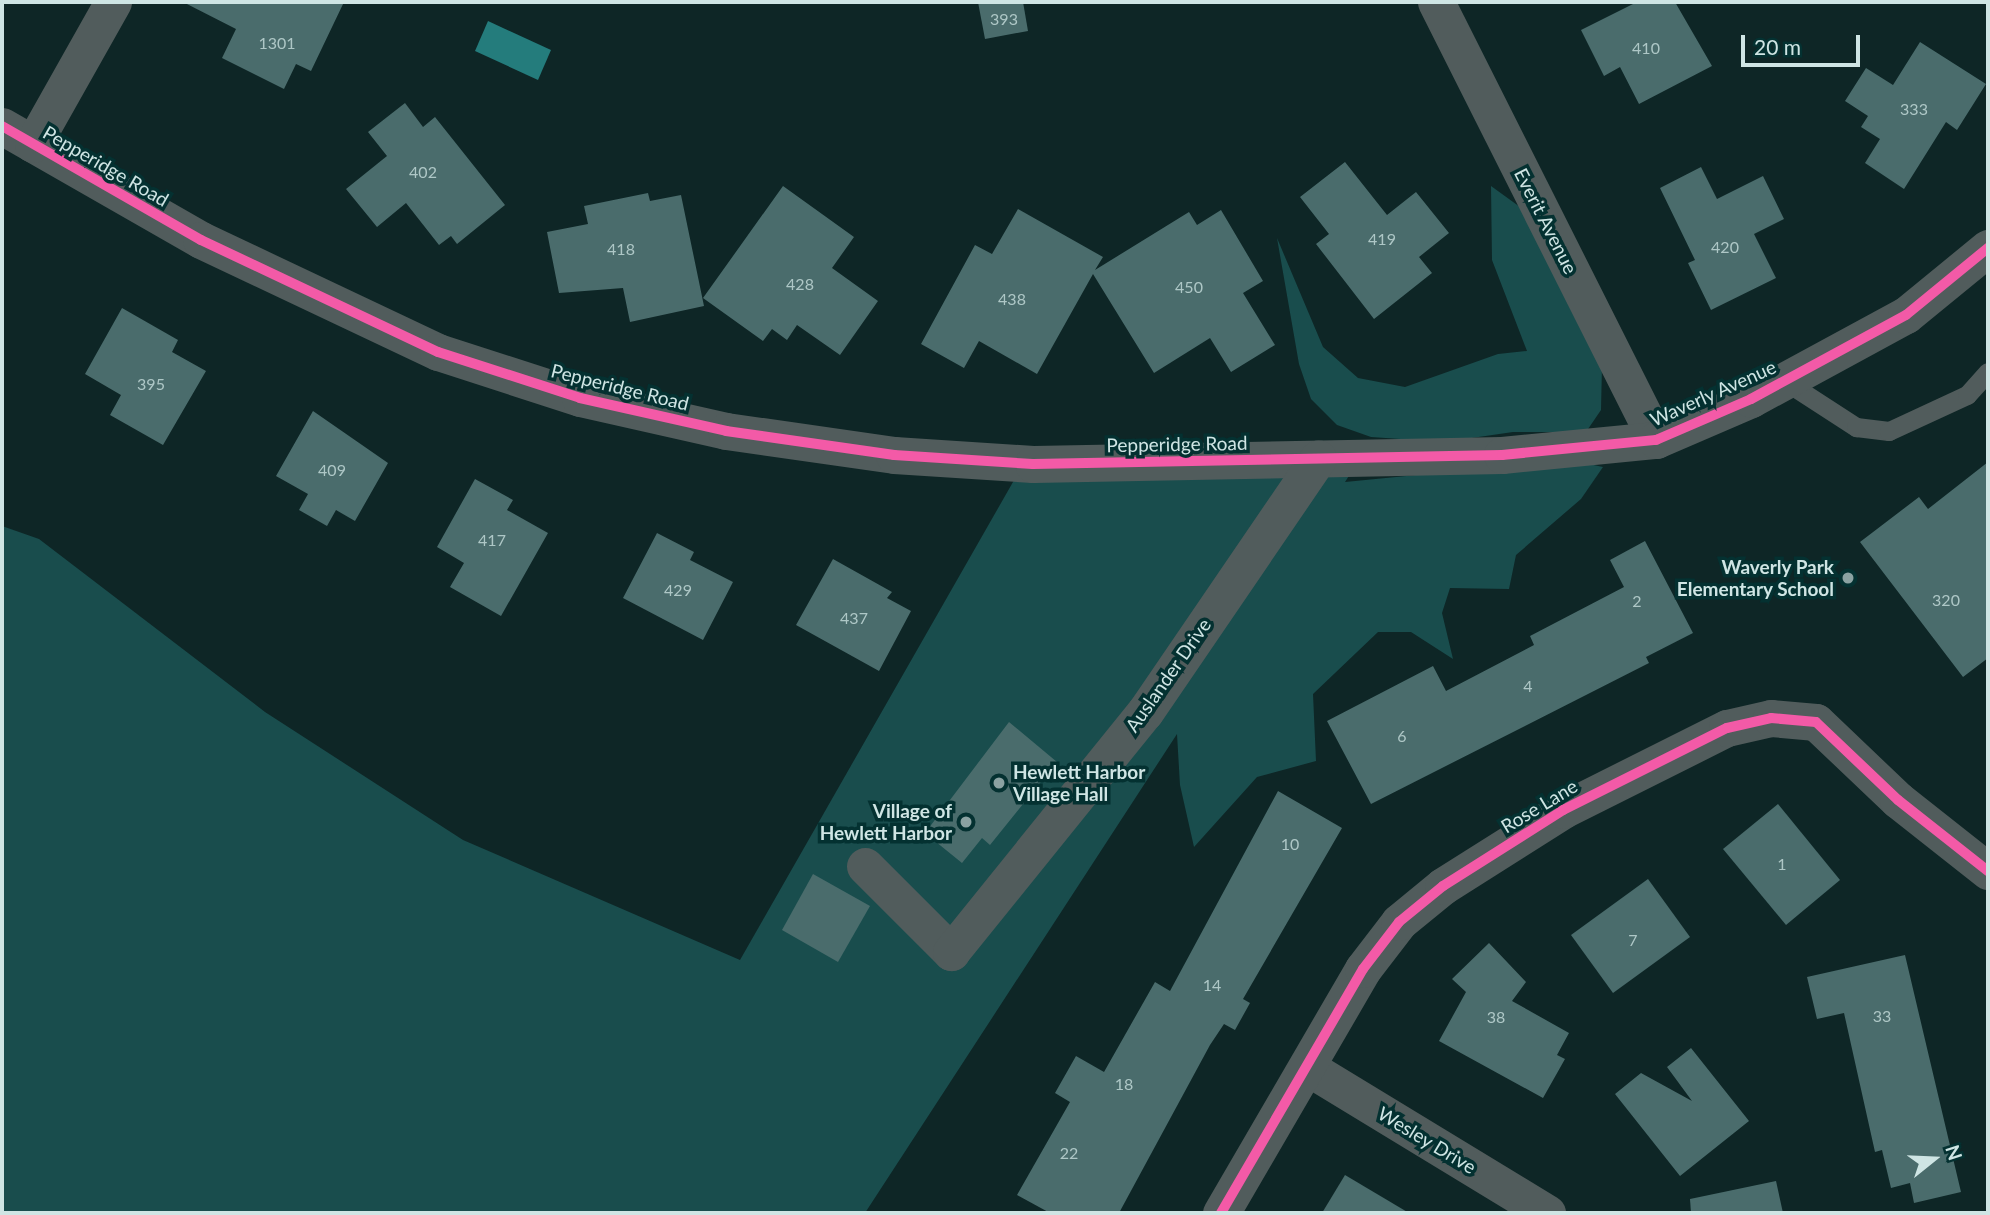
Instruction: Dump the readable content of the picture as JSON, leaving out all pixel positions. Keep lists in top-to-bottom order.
{
  "streets": {
    "street": [
      "Pepperidge Road",
      "Everit Avenue",
      "Waverly Avenue",
      "Auslander Drive",
      "Rose Lane",
      "Wesley Drive"
    ]
  },
  "crossings": [
    ["Pepperidge Road", "Waverly Avenue"],
    ["Pepperidge Road", "Auslander Drive"],
    ["Everit Avenue", "Waverly Avenue"],
    ["Waverly Avenue", "Auslander Drive"],
    ["Rose Lane", "Wesley Drive"]
  ],
  "places": ["Waverly Park Elementary School", "Hewlett Harbor Village Hall", "Village of Hewlett Harbor"],
  "house_numbers": [
    "393",
    "1301",
    "410",
    "333",
    "402",
    "419",
    "420",
    "418",
    "428",
    "450",
    "438",
    "395",
    "409",
    "417",
    "429",
    "320",
    "2",
    "437",
    "4",
    "6",
    "10",
    "1",
    "7",
    "14",
    "33",
    "38",
    "18",
    "22"
  ],
  "scale_bar": "20 m",
  "north": "right"
}
